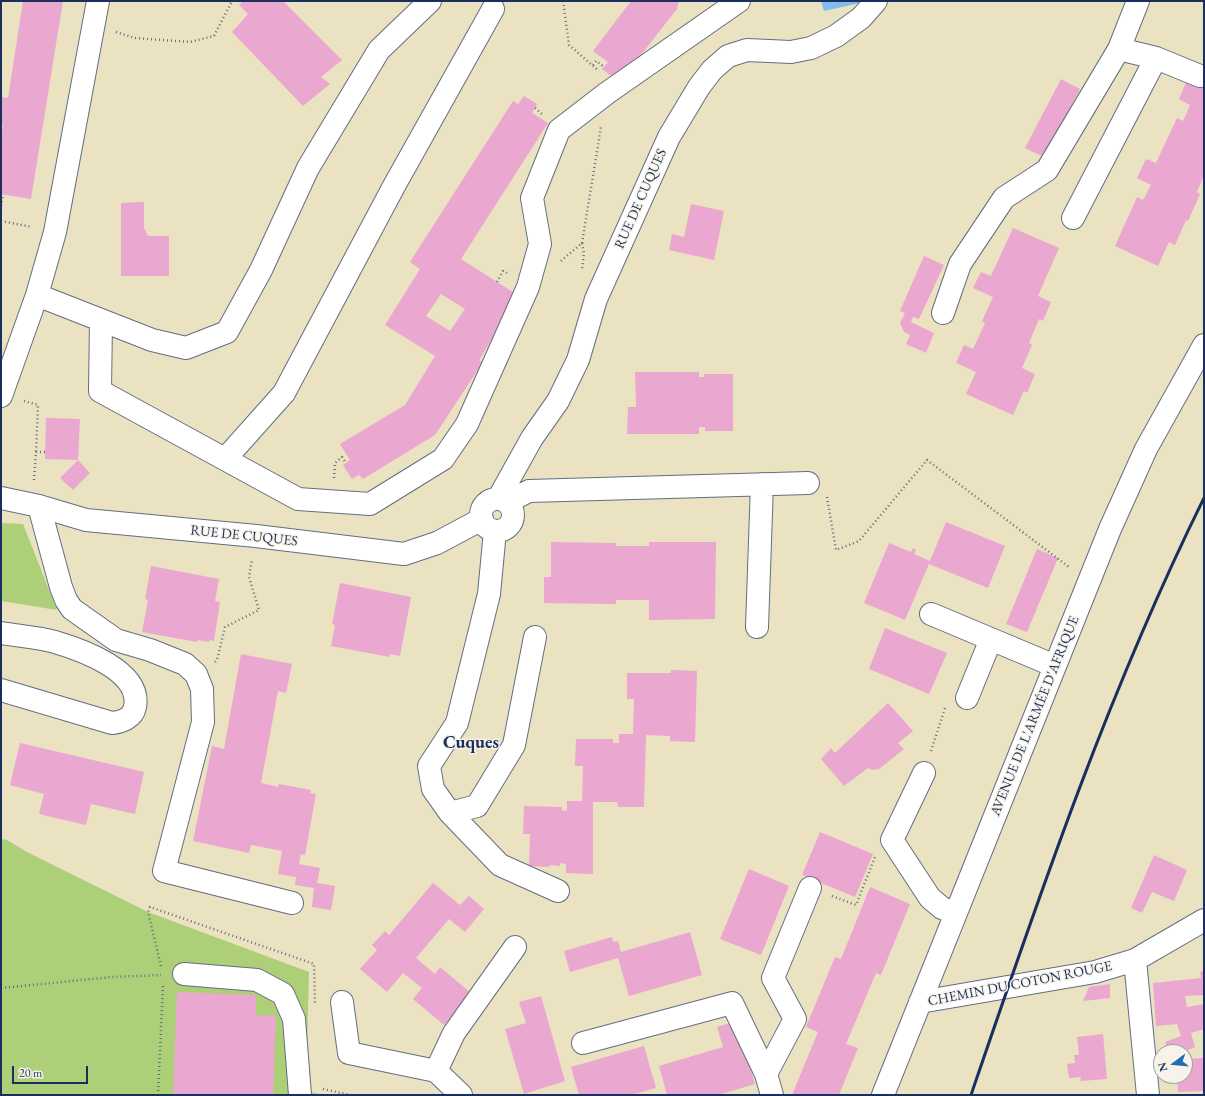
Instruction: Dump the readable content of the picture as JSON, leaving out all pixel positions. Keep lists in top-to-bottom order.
{
  "streets": {
    "street": ["RUE DE CUQUES", "AVENUE DE L'ARMÉE D'AFRIQUE", "CHEMIN DU COTON ROUGE"]
  },
  "crossings": [
    ["AVENUE DE L'ARMÉE D'AFRIQUE", "CHEMIN DU COTON ROUGE"]
  ],
  "districts": ["Cuques"],
  "scale_bar": "20 m",
  "north": "left"
}
